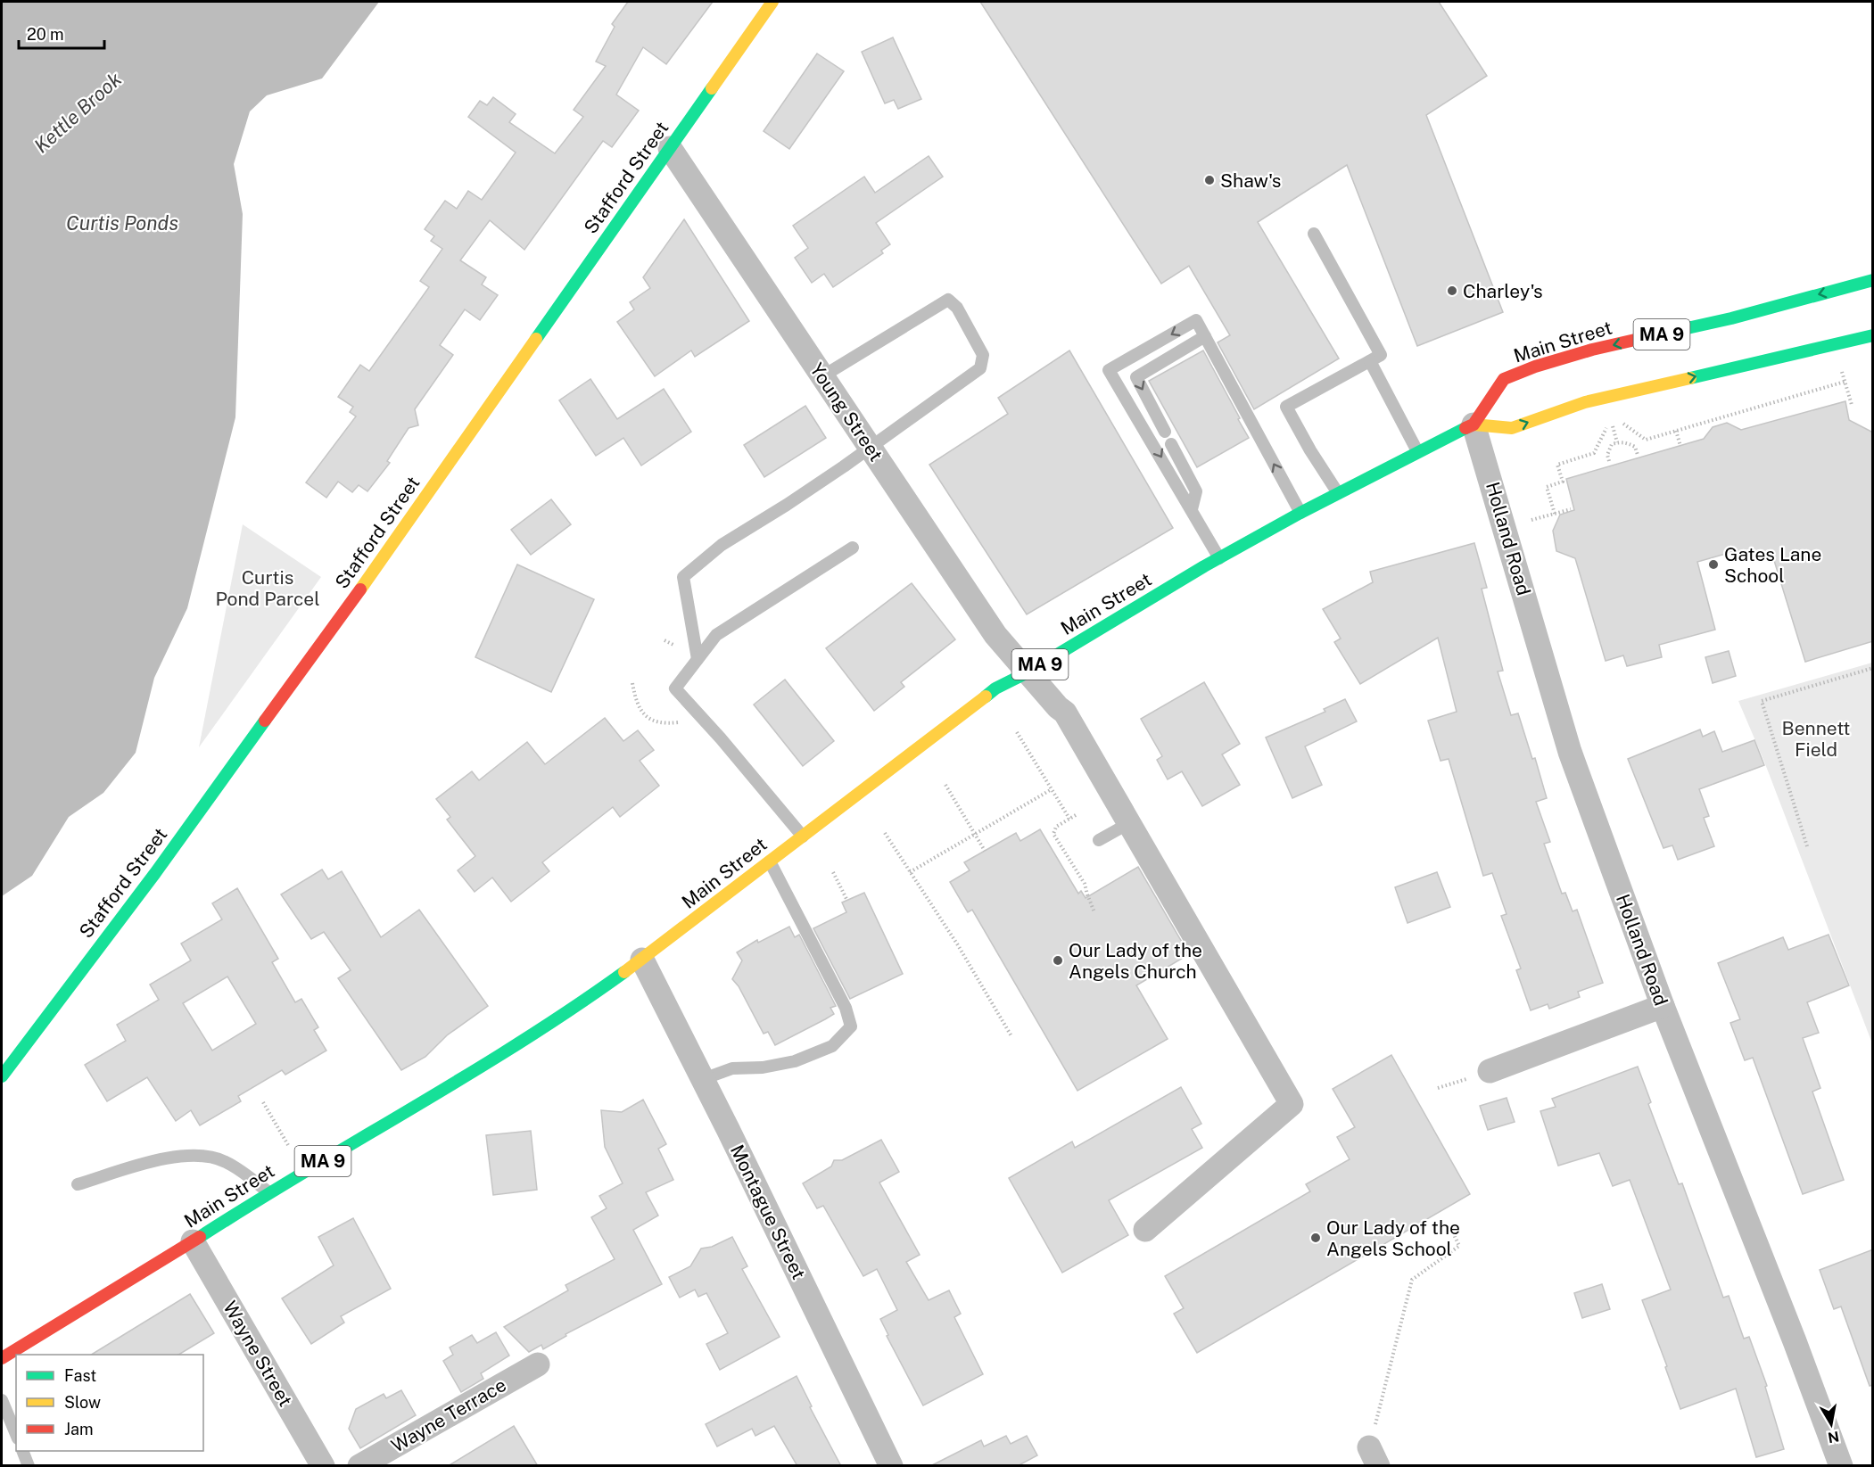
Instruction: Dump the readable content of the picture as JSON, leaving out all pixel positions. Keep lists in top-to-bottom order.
{
  "streets": {
    "main road": ["Stafford Street", "MA 9", "Main Street"],
    "street": [
      "Young Street",
      "Holland Road",
      "Montague Street",
      "Wayne Street",
      "Wayne Terrace"
    ]
  },
  "crossings": [
    ["Stafford Street", "Young Street"],
    ["MA 9", "Main Street"],
    ["MA 9", "Holland Road"],
    ["Main Street", "Young Street"],
    ["Main Street", "Holland Road"],
    ["Main Street", "Montague Street"],
    ["Main Street", "Wayne Street"]
  ],
  "water": ["Kettle Brook", "Curtis Ponds"],
  "parks": ["Curtis Pond Parcel", "Bennett Field"],
  "places": [
    "Shaw's",
    "Charley's",
    "Gates Lane School",
    "Our Lady of the Angels Church",
    "Our Lady of the Angels School"
  ],
  "legend": ["Fast", "Slow", "Jam"],
  "scale_bar": "20 m",
  "north": "bottom"
}
